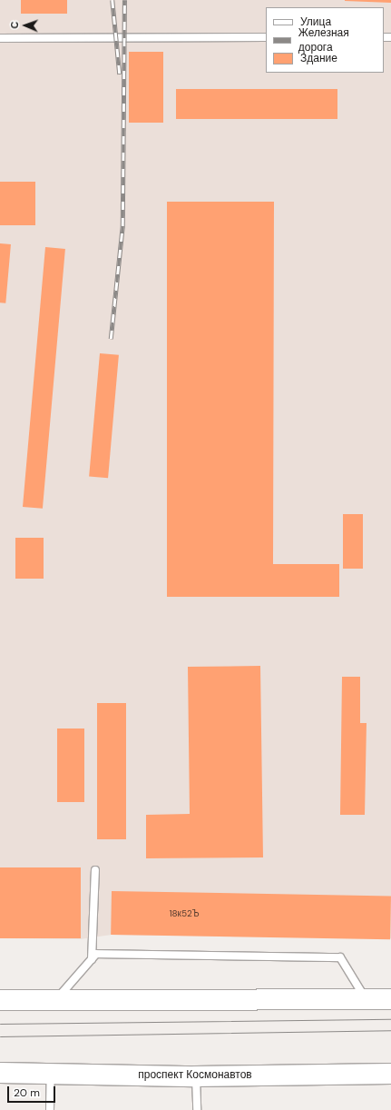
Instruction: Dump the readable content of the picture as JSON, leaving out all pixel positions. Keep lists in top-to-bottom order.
{
  "streets": {
    "main road": ["проспект Космонавтов"]
  },
  "house_numbers": ["18к52Ъ"],
  "legend": ["Улица", "Железная дорога", "Здание"],
  "scale_bar": "20 m",
  "north": "left"
}
